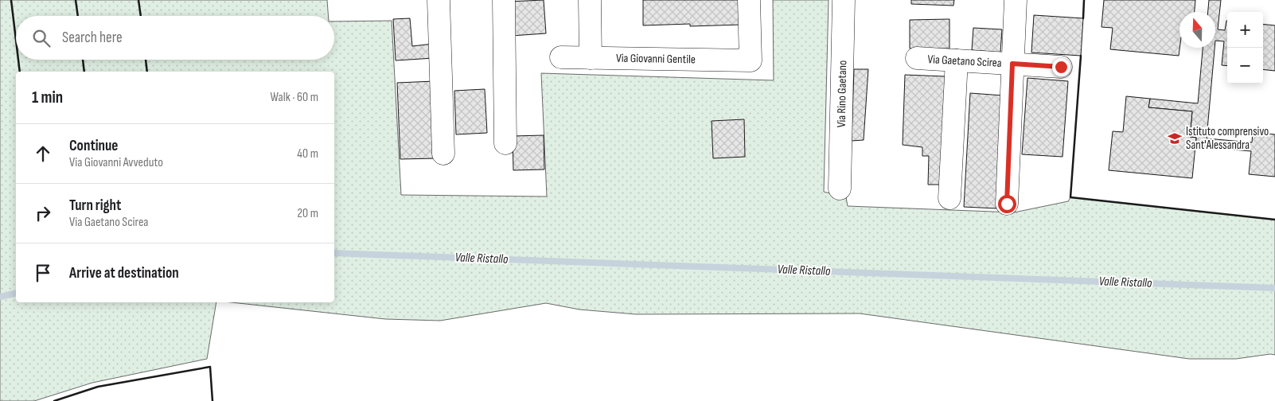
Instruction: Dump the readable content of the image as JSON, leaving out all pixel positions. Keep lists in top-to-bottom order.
{
  "streets": {
    "street": ["Via Giovanni Gentile", "Via Gaetano Scirea", "Via Rino Gaetano"]
  },
  "water": ["Valle Ristallo"],
  "places": {
    "school or university": ["Istituto comprensivo Sant'Alessandra"]
  },
  "north": "top",
  "page": {
    "map_buttons": ["+", "−"],
    "search": "Search here",
    "heading": ["1 min", "Walk · 60 m"],
    "list": [
      ["Continue", "Via Giovanni Avveduto", "40 m"],
      ["Turn right", "Via Gaetano Scirea", "20 m"],
      "Arrive at destination"
    ]
  }
}
